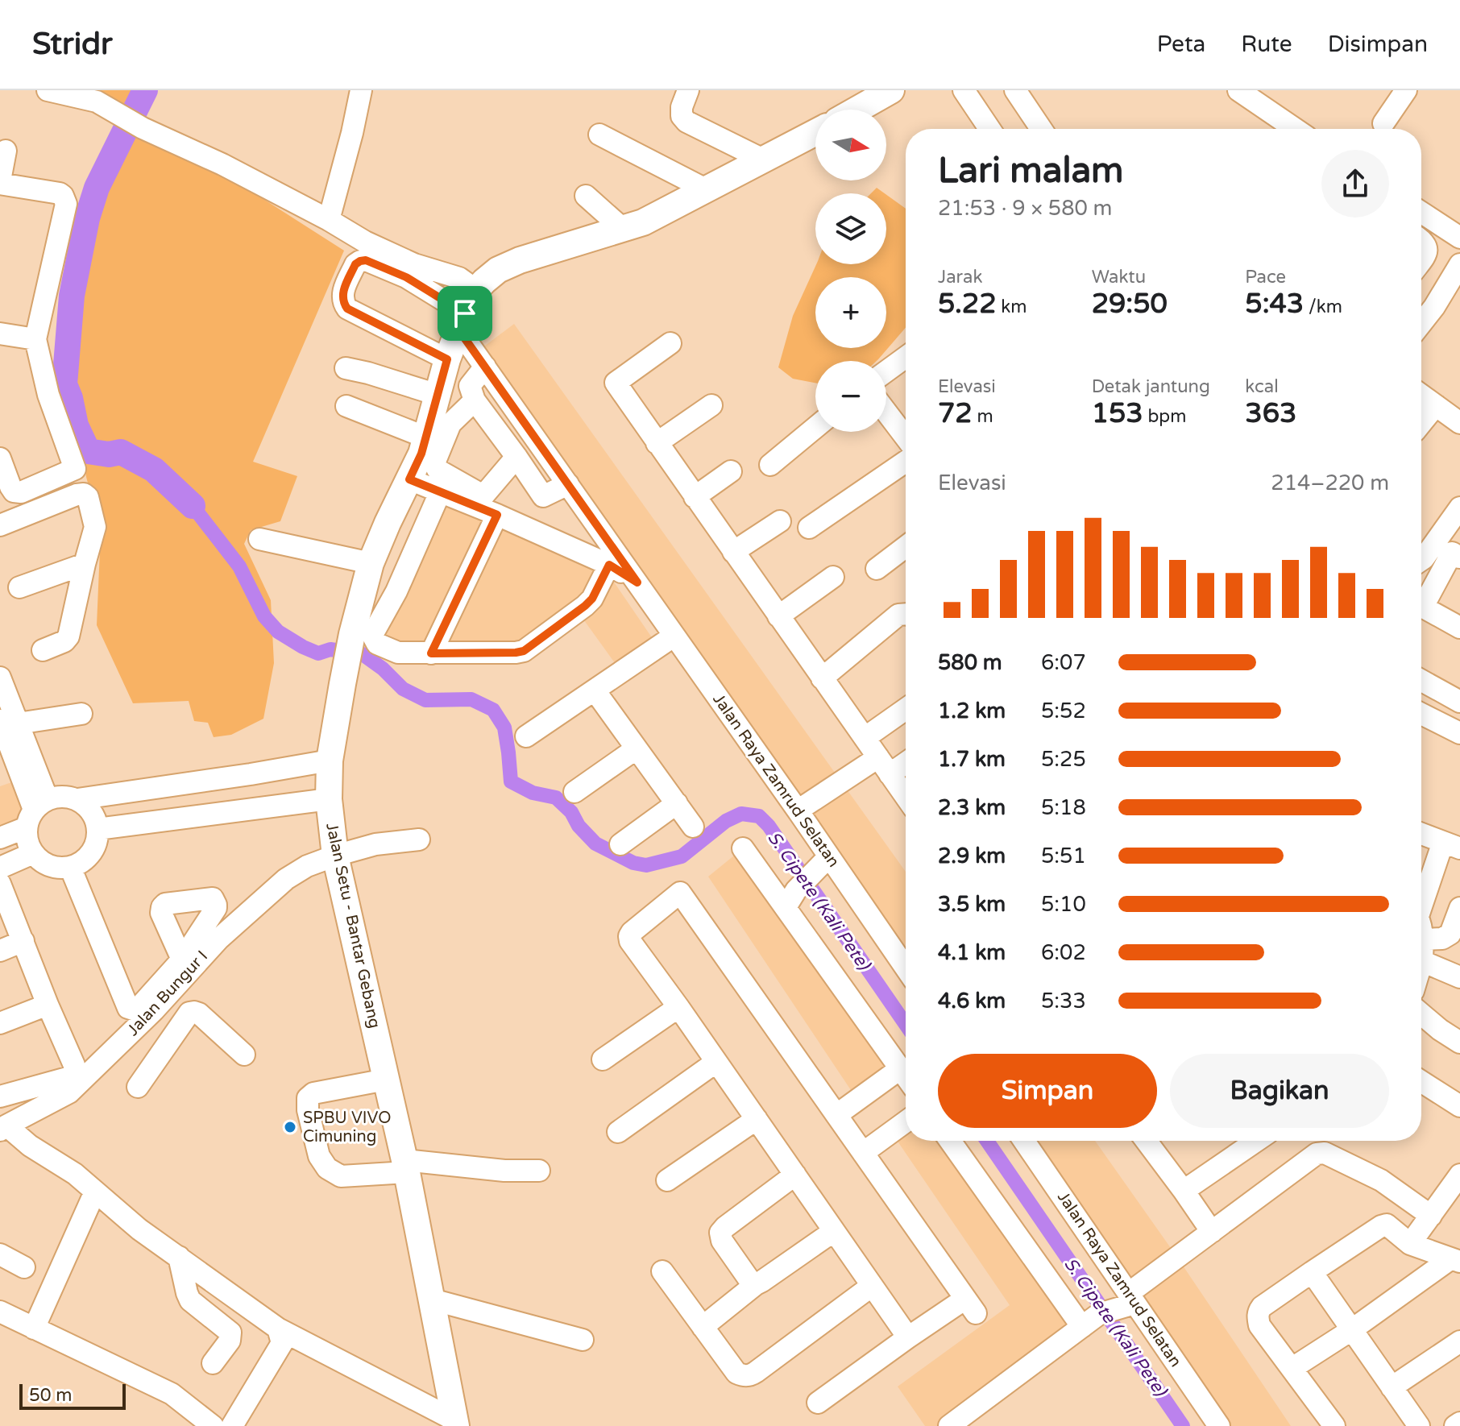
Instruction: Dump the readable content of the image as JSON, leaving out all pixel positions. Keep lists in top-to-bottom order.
{
  "streets": {
    "main road": ["Jalan Setu - Bantar Gebang"],
    "street": ["Jalan Raya Zamrud Selatan", "Jalan Bungur I"]
  },
  "crossings": [
    ["Jalan Raya Zamrud Selatan", "Jalan Setu - Bantar Gebang"],
    ["Jalan Setu - Bantar Gebang", "Jalan Bungur I"]
  ],
  "water": ["S. Cipete (Kali Pete)"],
  "places": ["SPBU VIVO Cimuning"],
  "scale_bar": "50 m",
  "north": "right",
  "page": {
    "header": "Stridr",
    "nav": ["Peta", "Rute", "Disimpan"],
    "map_buttons": ["+", "−"],
    "heading": ["Lari malam", "21:53 · 9 × 580 m"],
    "stats": [
      ["Jarak", "5.22 km"],
      ["Waktu", "29:50"],
      ["Pace", "5:43 /km"],
      ["Elevasi", "72 m"],
      ["Detak jantung", "153 bpm"],
      ["kcal", "363"]
    ],
    "chart": ["Elevasi", "214–220 m"],
    "list": [
      {
        "name": "580 m",
        "note": "6:07"
      },
      {
        "name": "1.2 km",
        "note": "5:52"
      },
      {
        "name": "1.7 km",
        "note": "5:25"
      },
      {
        "name": "2.3 km",
        "note": "5:18"
      },
      {
        "name": "2.9 km",
        "note": "5:51"
      },
      {
        "name": "3.5 km",
        "note": "5:10"
      },
      {
        "name": "4.1 km",
        "note": "6:02"
      },
      {
        "name": "4.6 km",
        "note": "5:33"
      }
    ],
    "buttons": ["Simpan", "Bagikan"],
    "scale": "50 m"
  }
}
